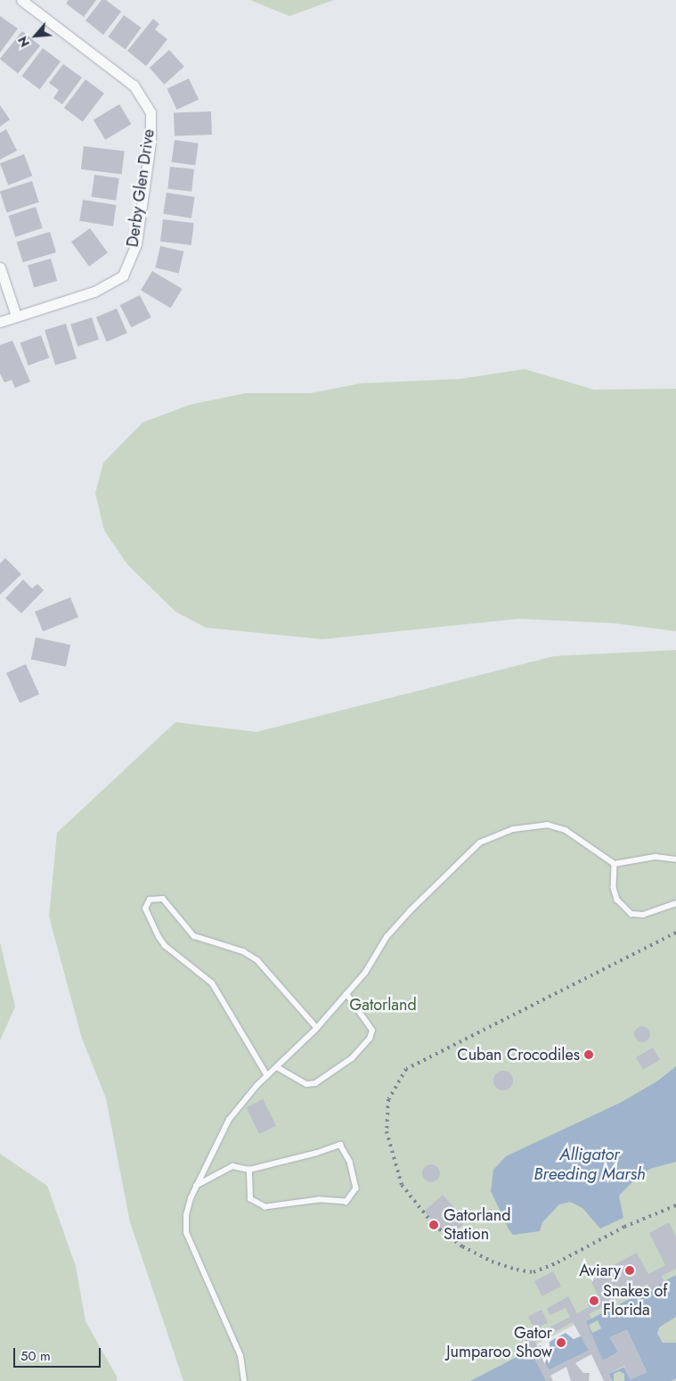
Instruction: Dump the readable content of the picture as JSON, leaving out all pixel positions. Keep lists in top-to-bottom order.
{
  "streets": {
    "street": ["Derby Glen Drive"]
  },
  "water": ["Alligator Breeding Marsh"],
  "parks": ["Gatorland"],
  "places": [
    "Cuban Crocodiles",
    "Gatorland Station",
    "Aviary",
    "Snakes of Florida",
    "Gator Jumparoo Show"
  ],
  "scale_bar": "50 m",
  "north": "bottom left"
}
